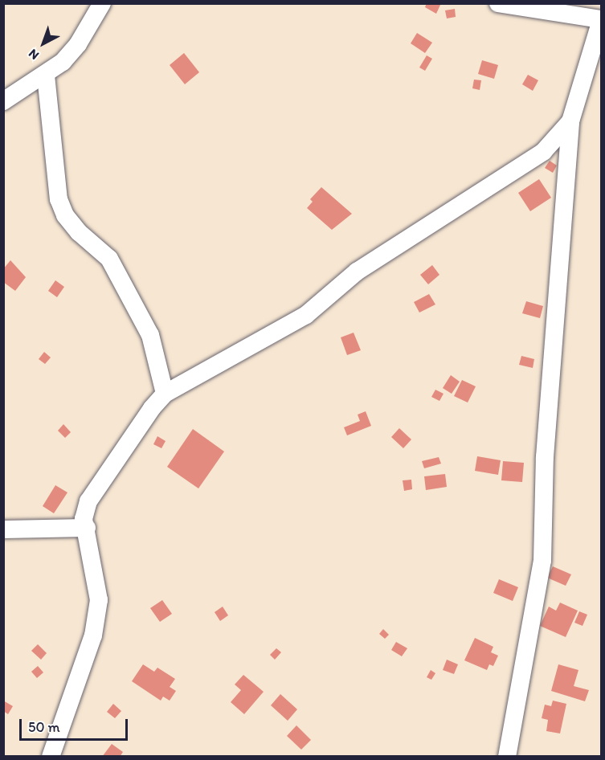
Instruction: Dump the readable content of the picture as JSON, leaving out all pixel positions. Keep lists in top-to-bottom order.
{
  "scale_bar": "50 m",
  "north": "bottom left"
}
